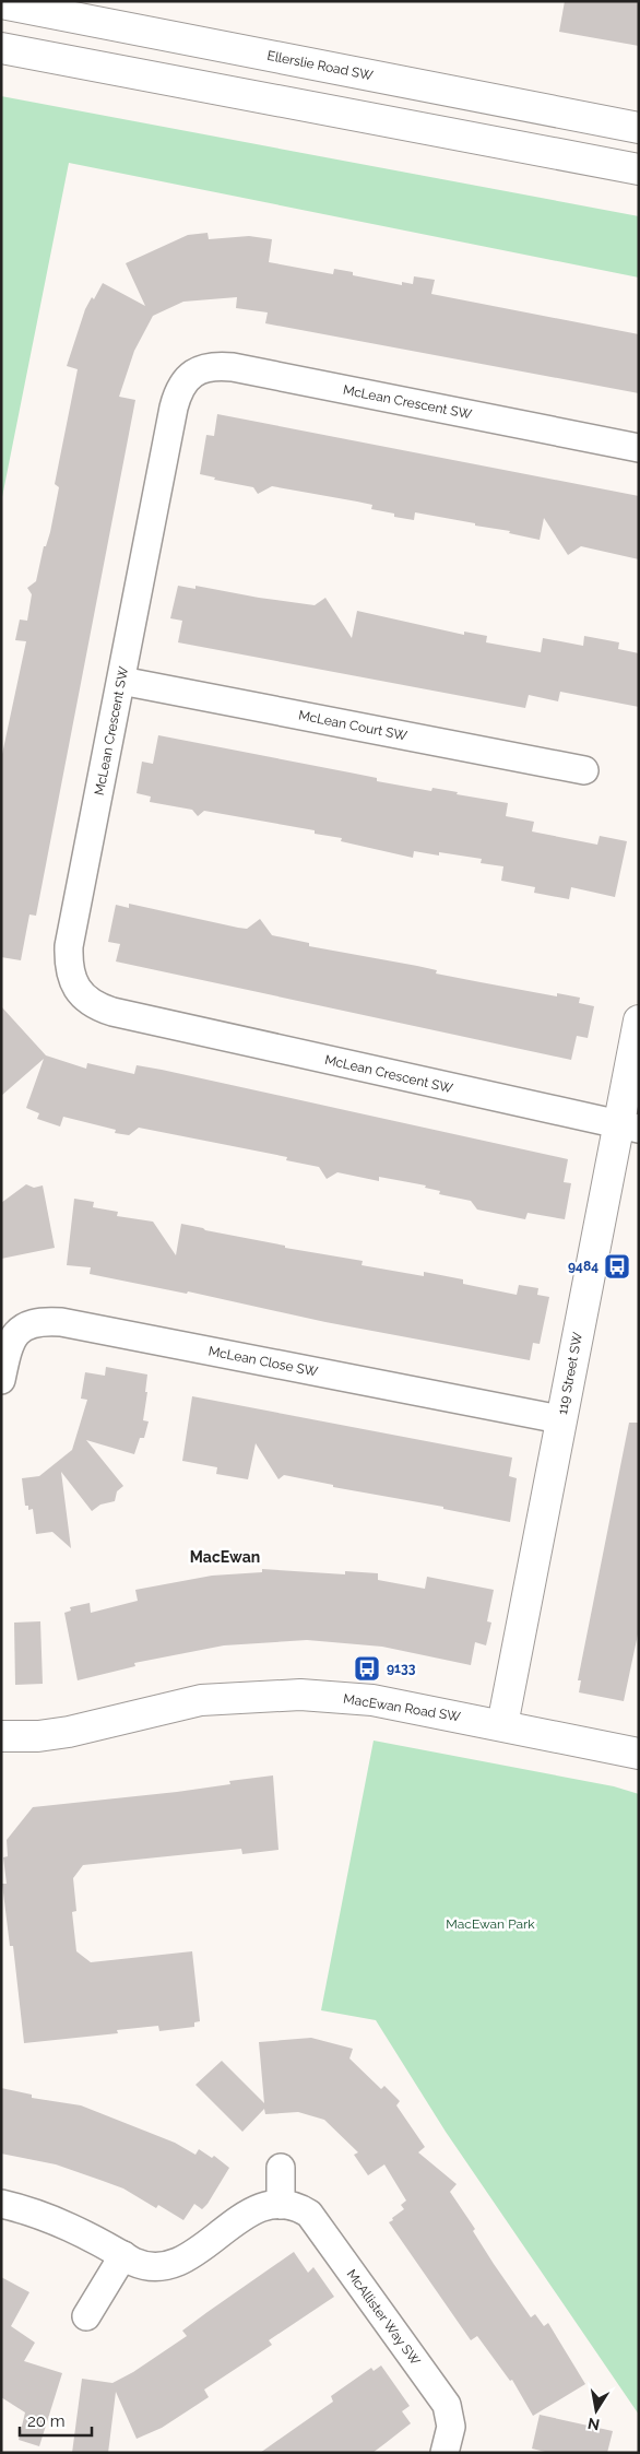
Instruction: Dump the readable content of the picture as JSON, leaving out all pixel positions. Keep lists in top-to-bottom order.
{
  "streets": {
    "street": [
      "Ellerslie Road SW",
      "McLean Crescent SW",
      "McLean Court SW",
      "McLean Close SW",
      "119 Street SW",
      "MacEwan Road SW",
      "McAllister Way SW"
    ]
  },
  "crossings": [
    ["McLean Crescent SW", "McLean Court SW"],
    ["McLean Crescent SW", "119 Street SW"],
    ["McLean Close SW", "119 Street SW"],
    ["119 Street SW", "MacEwan Road SW"]
  ],
  "districts": ["MacEwan"],
  "parks": ["MacEwan Park"],
  "places": {
    "bus stop": ["9484", "9133"]
  },
  "scale_bar": "20 m",
  "north": "bottom"
}
